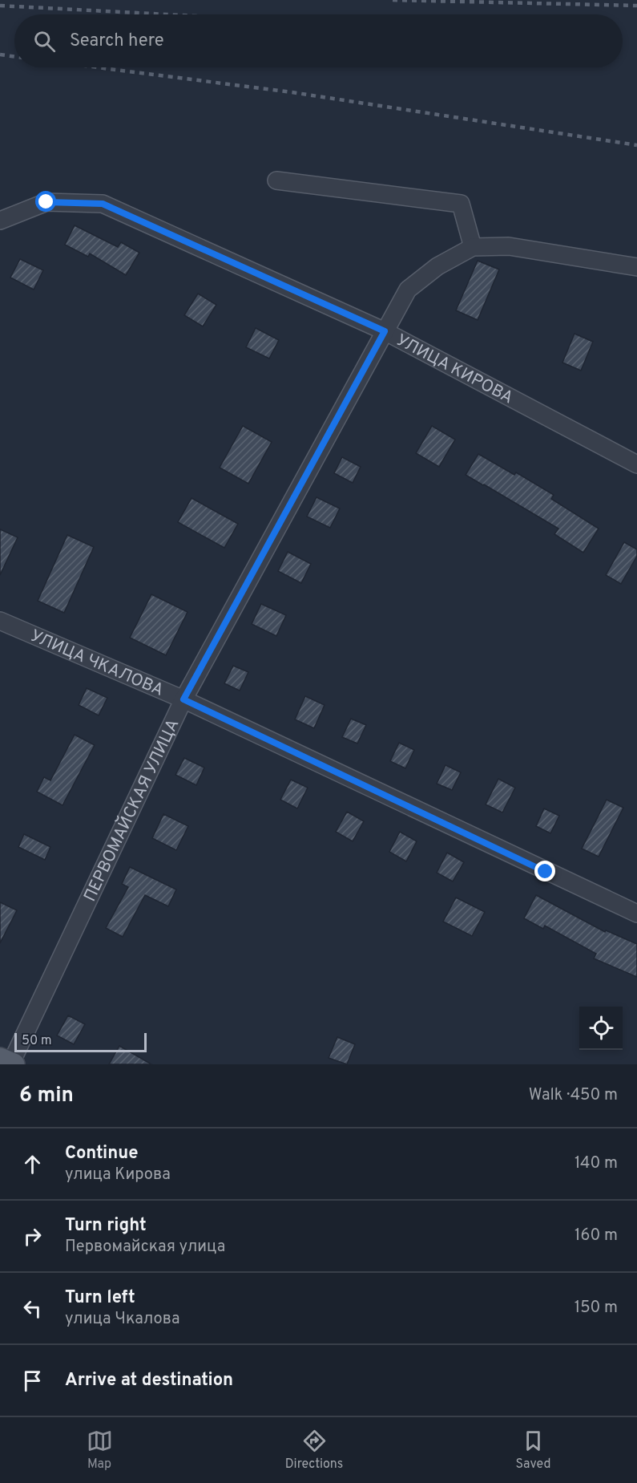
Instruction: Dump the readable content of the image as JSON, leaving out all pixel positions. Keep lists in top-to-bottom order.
{
  "streets": {
    "street": ["УЛИЦА КИРОВА", "УЛИЦА ЧКАЛОВА", "ПЕРВОМАЙСКАЯ УЛИЦА"]
  },
  "crossings": [
    ["УЛИЦА КИРОВА", "ПЕРВОМАЙСКАЯ УЛИЦА"],
    ["УЛИЦА ЧКАЛОВА", "ПЕРВОМАЙСКАЯ УЛИЦА"]
  ],
  "scale_bar": "50 m",
  "page": {
    "search": "Search here",
    "scale": "50 m",
    "heading": ["6 min", "Walk · 450 m"],
    "list": [
      ["Continue", "улица Кирова", "140 m"],
      ["Turn right", "Первомайская улица", "160 m"],
      ["Turn left", "улица Чкалова", "150 m"],
      "Arrive at destination"
    ],
    "nav": ["Map", "Directions", "Saved"]
  }
}
